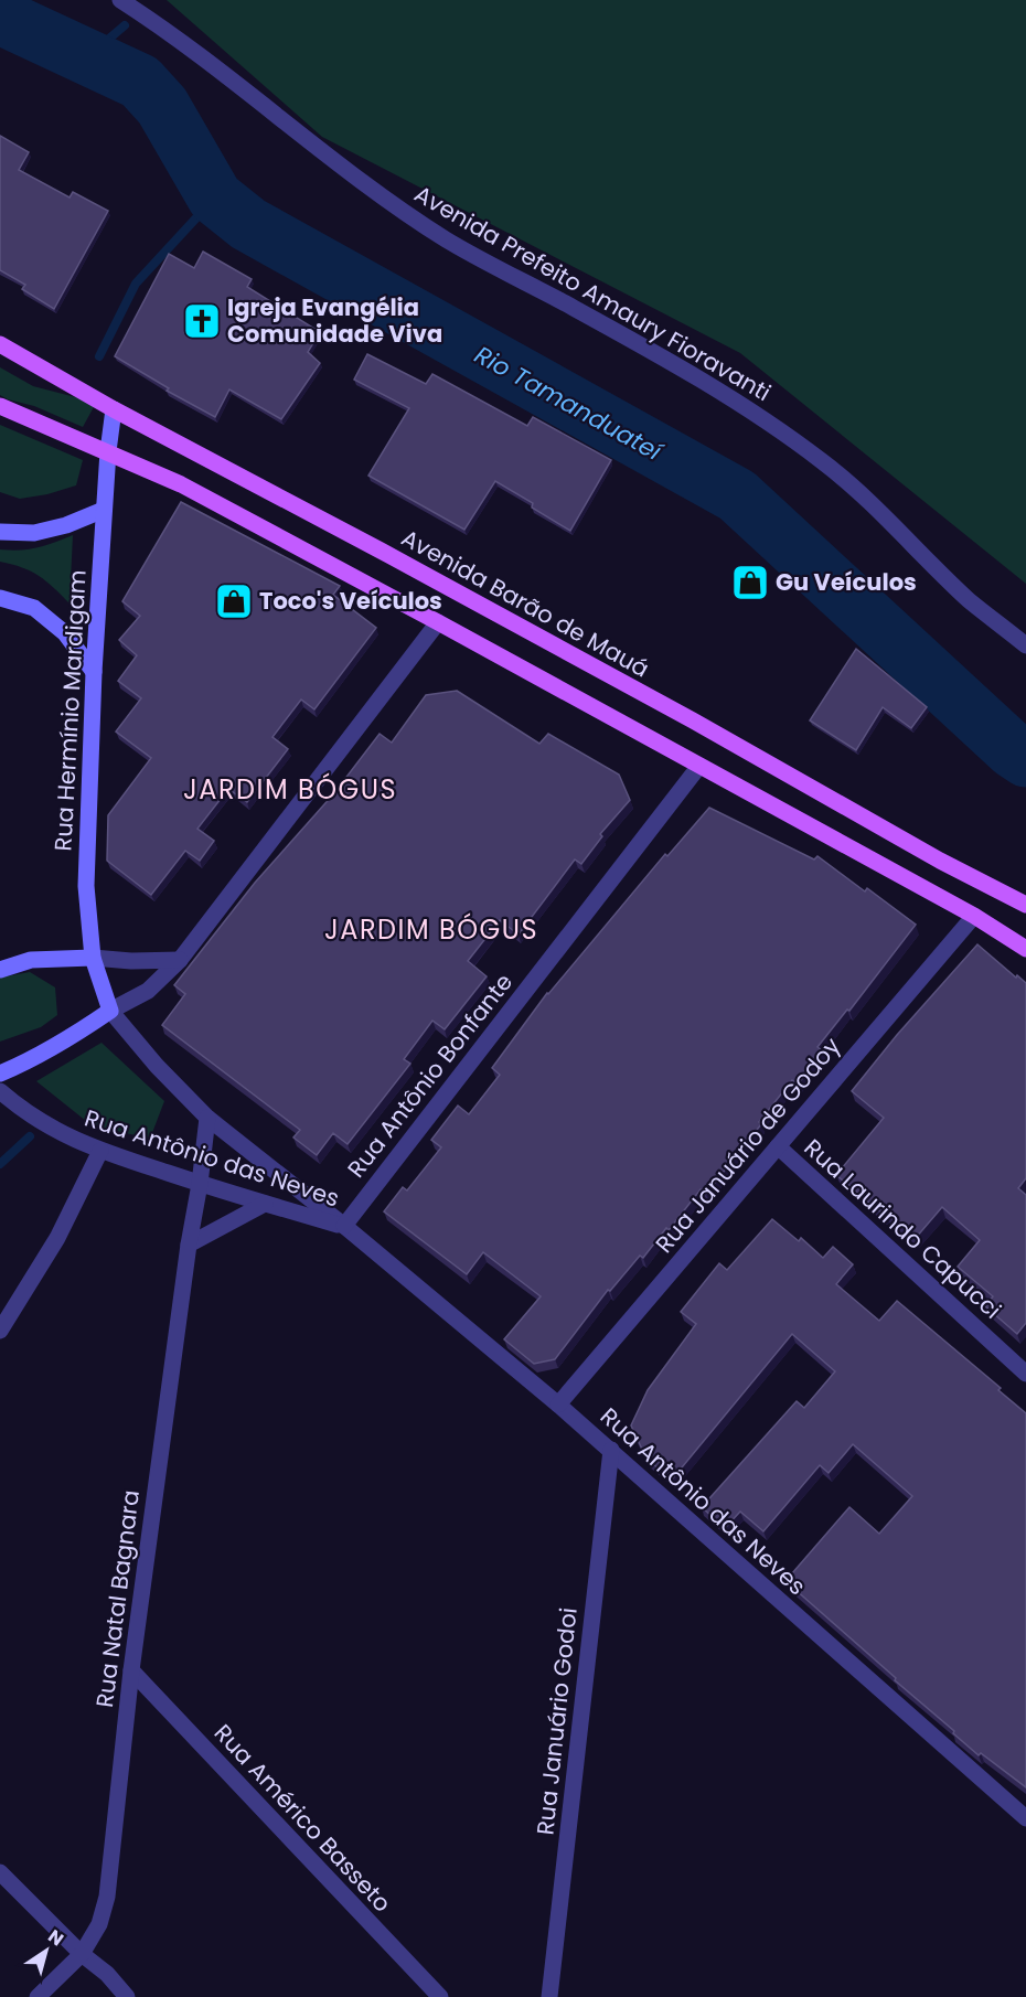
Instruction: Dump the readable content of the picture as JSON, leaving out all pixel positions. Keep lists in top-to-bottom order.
{
  "streets": {
    "main road": ["Avenida Barão de Mauá", "Rua Hermínio Mardigam"],
    "street": [
      "Avenida Prefeito Amaury Fioravanti",
      "Rua Antônio Bonfante",
      "Rua Januário de Godoy",
      "Rua Antônio das Neves",
      "Rua Laurindo Capucci",
      "Rua Natal Bagnara",
      "Rua Januário Godoi",
      "Rua Américo Basseto"
    ]
  },
  "crossings": [
    ["Avenida Barão de Mauá", "Rua Hermínio Mardigam"],
    ["Rua Hermínio Mardigam", "Rua Antônio das Neves"],
    ["Rua Antônio Bonfante", "Rua Antônio das Neves"],
    ["Rua Januário de Godoy", "Rua Antônio das Neves"],
    ["Rua Januário de Godoy", "Rua Laurindo Capucci"],
    ["Rua Antônio das Neves", "Rua Natal Bagnara"],
    ["Rua Antônio das Neves", "Rua Januário Godoi"],
    ["Rua Natal Bagnara", "Rua Américo Basseto"]
  ],
  "districts": ["JARDIM BÓGUS", "JARDIM BÓGUS"],
  "water": ["Rio Tamanduateí"],
  "places": {
    "church": ["Igreja Evangélia Comunidade Viva"],
    "shop": ["Gu Veículos", "Toco's Veículos"]
  },
  "north": "top right"
}
